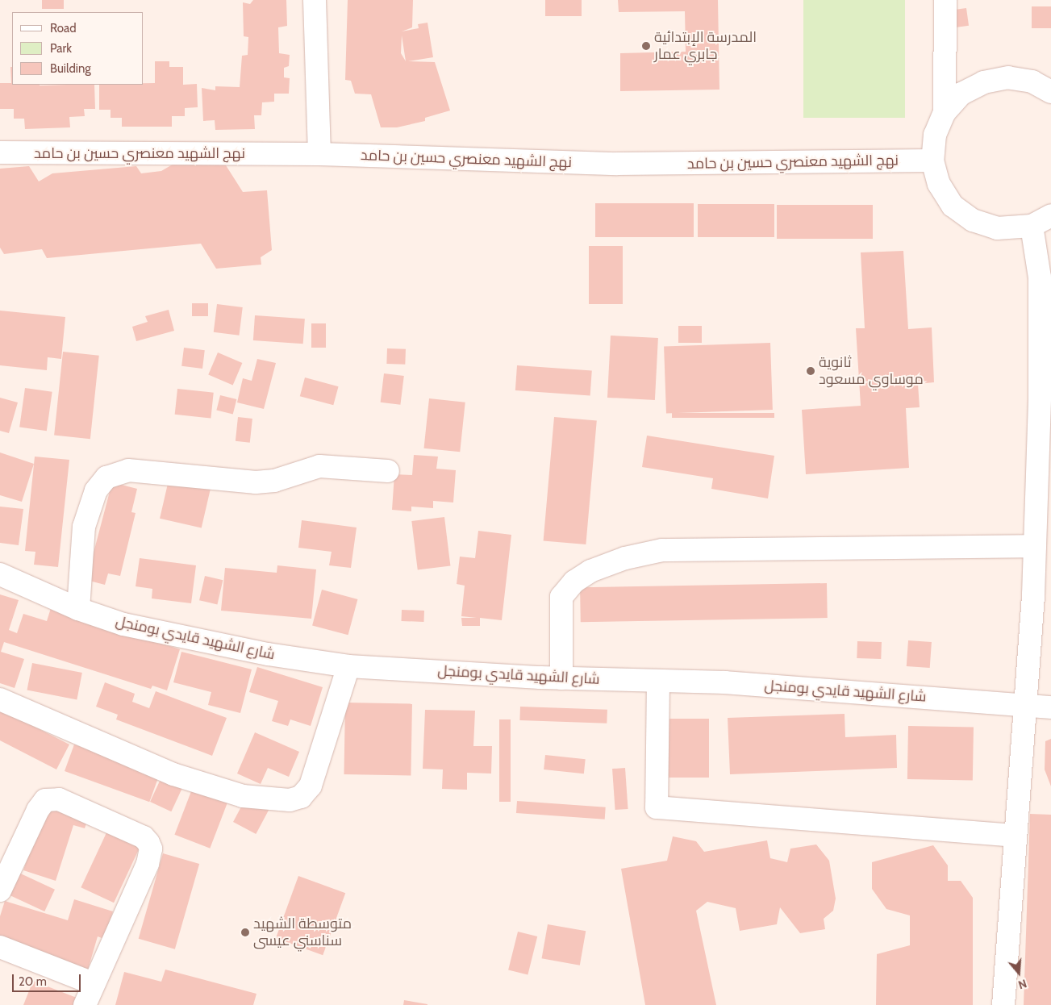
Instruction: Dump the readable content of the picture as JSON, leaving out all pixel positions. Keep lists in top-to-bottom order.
{
  "streets": {
    "street": ["نهج الشهيد معنصري حسين بن حامد", "شارع الشهيد قايدي بومنجل"]
  },
  "places": ["المدرسة الإبتدائية جابري عمار", "ثانوية موساوي مسعود", "متوسطة الشهيد سناسني عيسى"],
  "legend": ["Road", "Park", "Building"],
  "scale_bar": "20 m",
  "north": "bottom"
}
